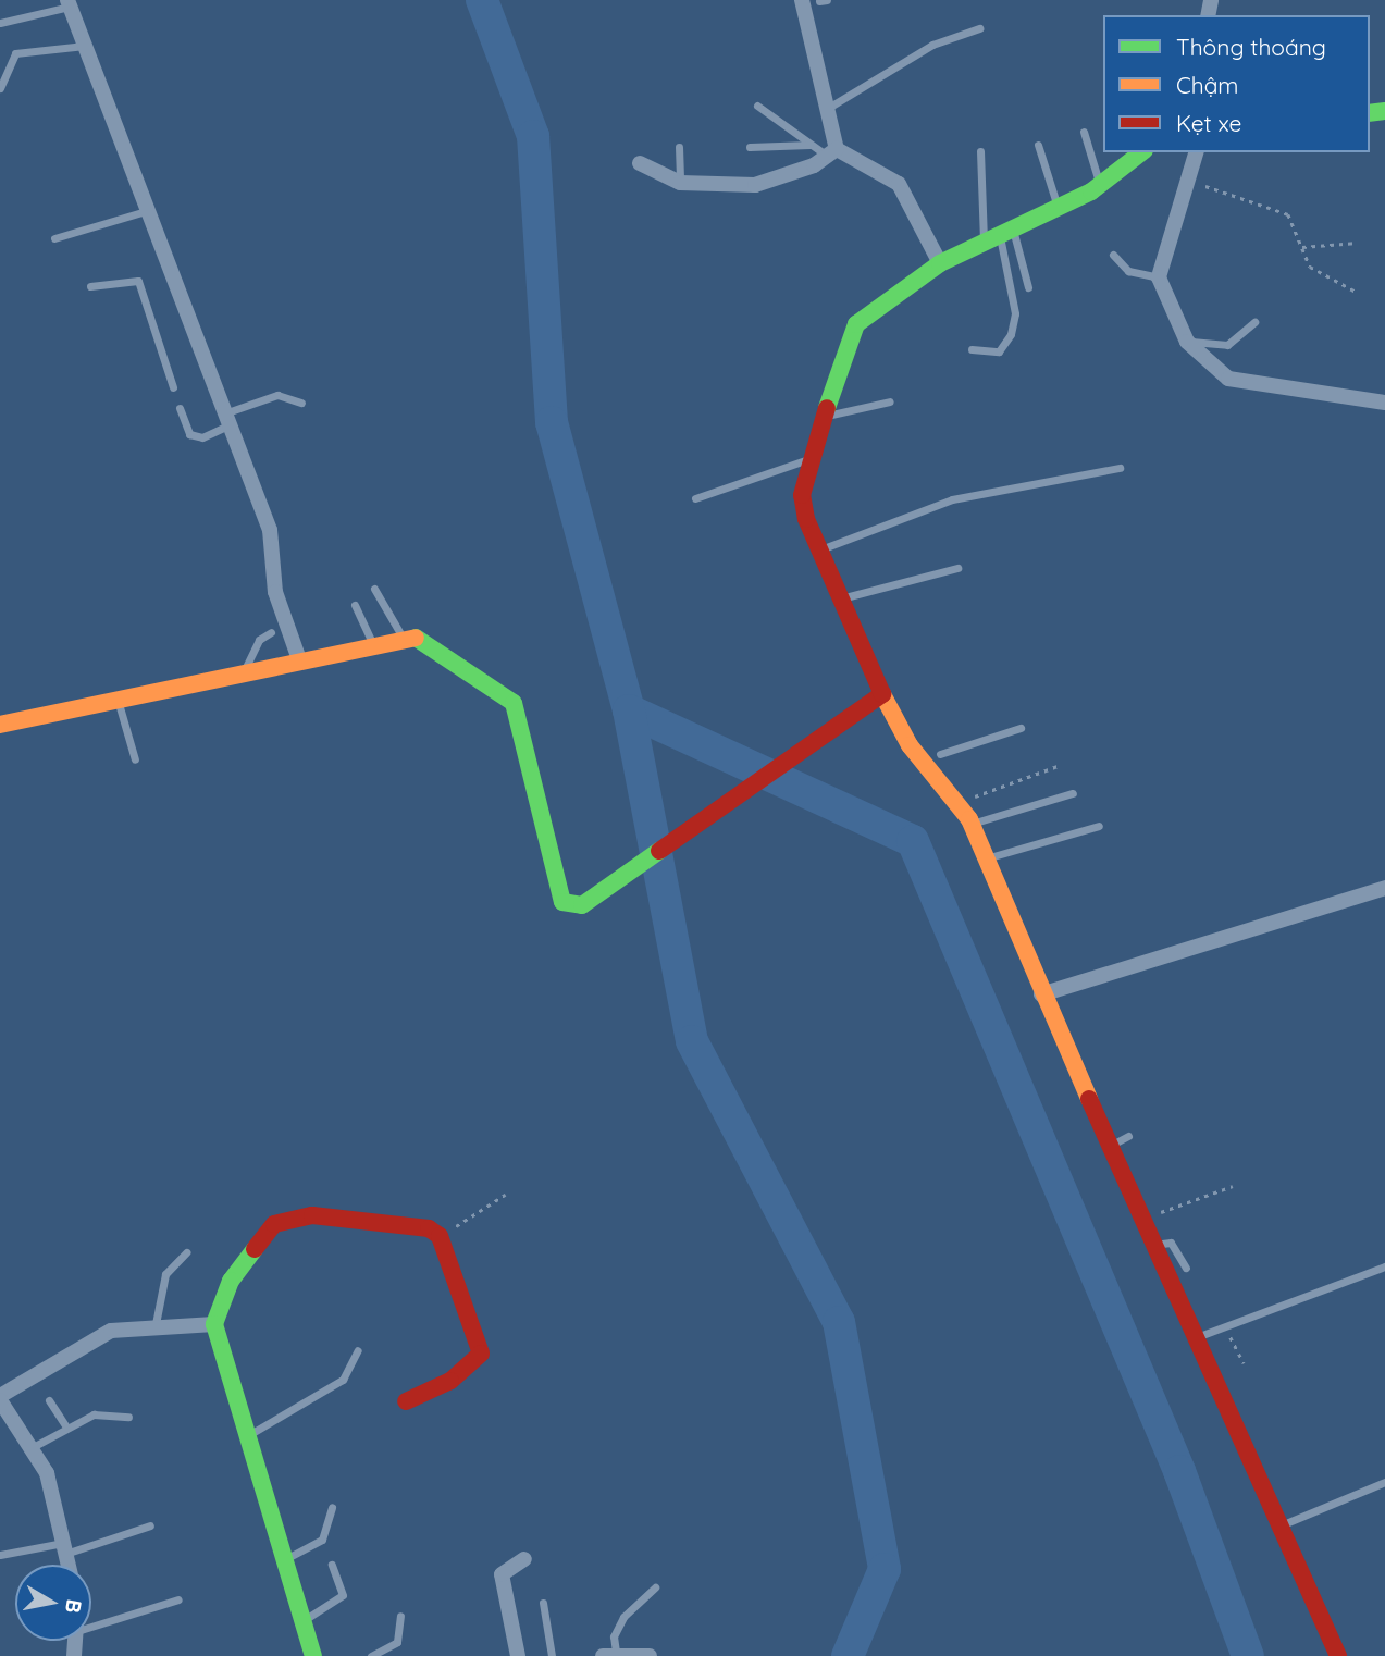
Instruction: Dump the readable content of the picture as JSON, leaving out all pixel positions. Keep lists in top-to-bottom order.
{
  "legend": ["Thông thoáng", "Chậm", "Kẹt xe"],
  "north": "right"
}
